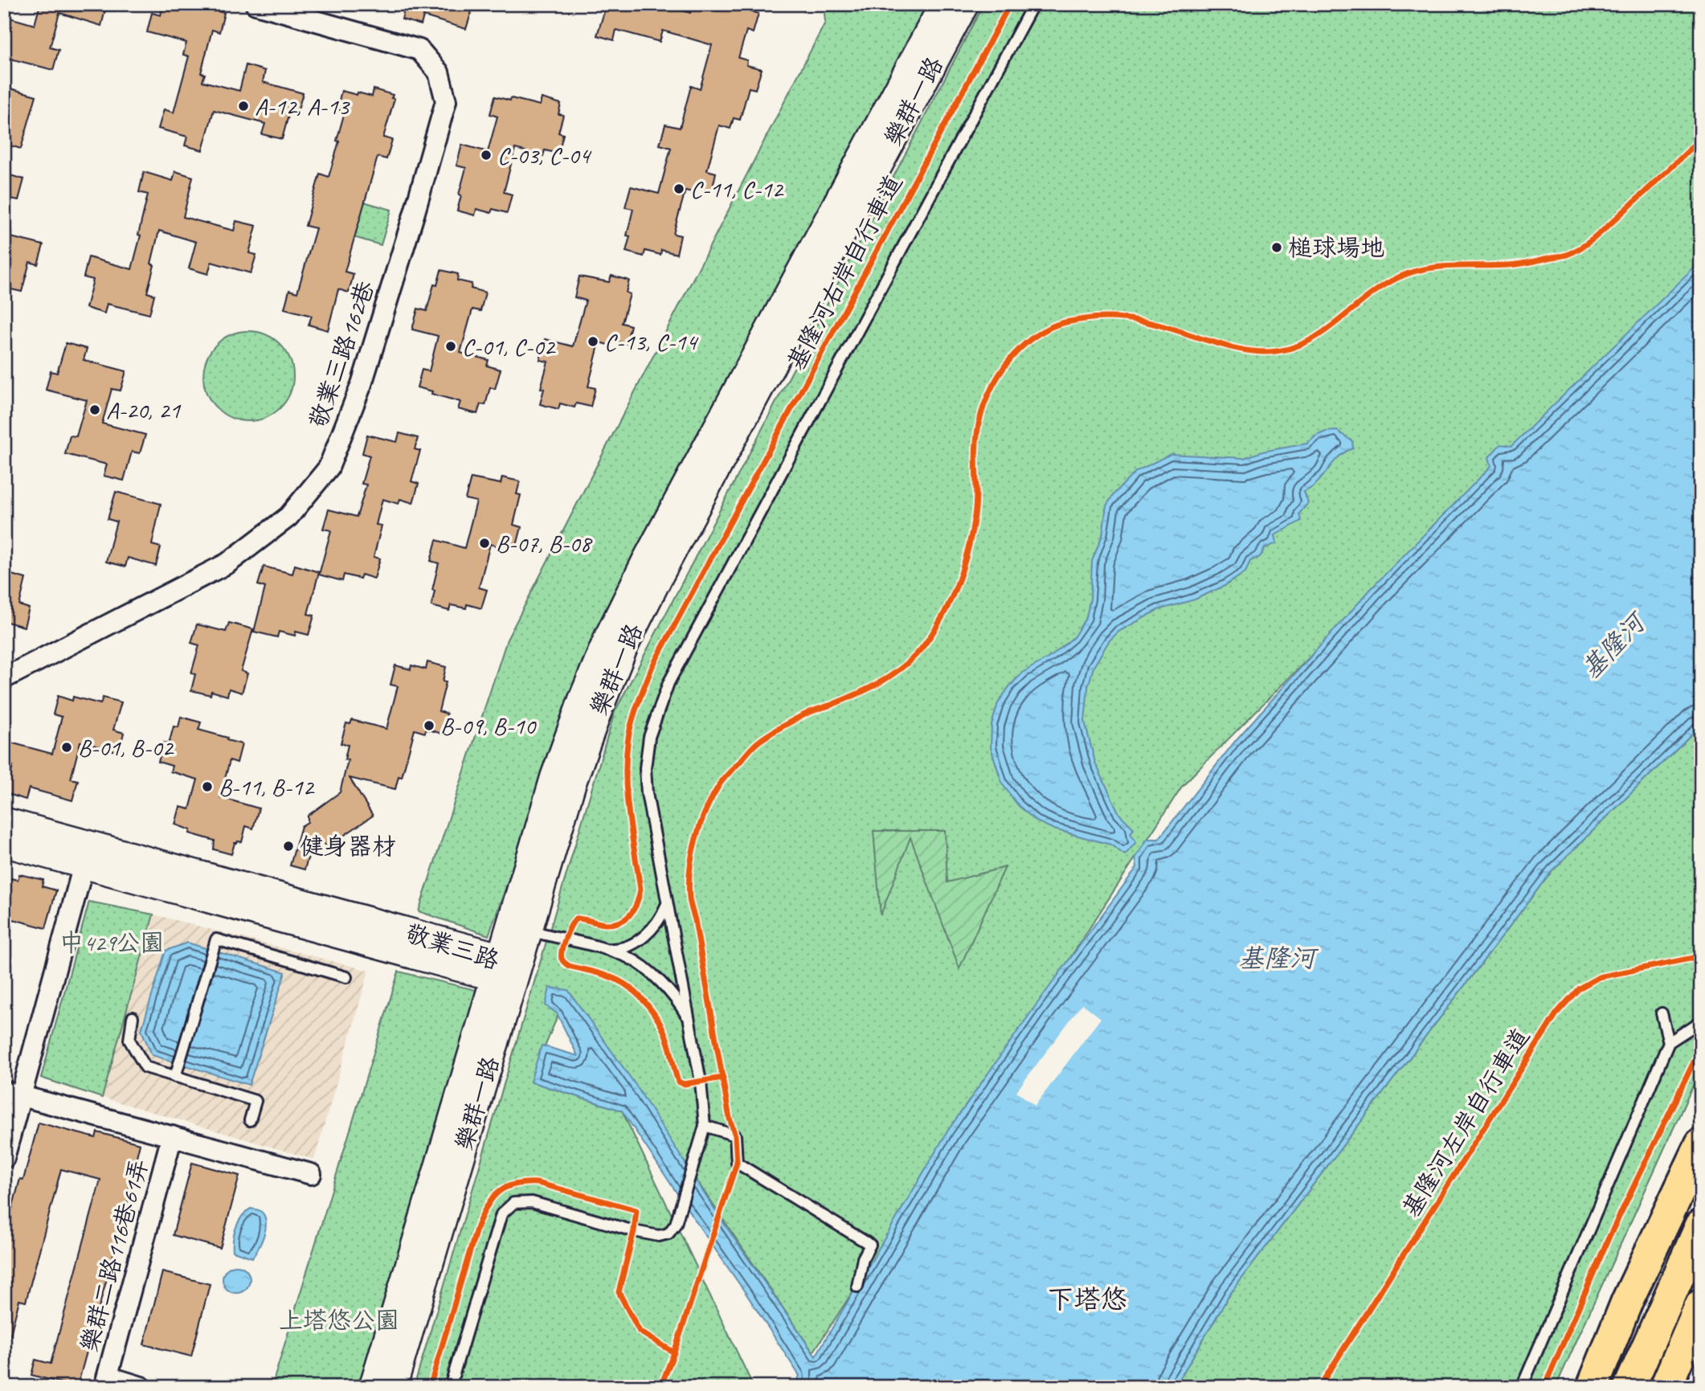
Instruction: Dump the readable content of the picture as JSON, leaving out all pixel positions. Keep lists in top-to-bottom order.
{
  "streets": {
    "main road": ["樂群一路", "敬業三路"],
    "street": ["敬業三路162巷", "樂群二路116巷61弄"],
    "cycle path": ["基隆河右岸自行車道", "基隆河左岸自行車道"]
  },
  "crossings": [
    ["樂群一路", "敬業三路"]
  ],
  "districts": ["下塔悠"],
  "water": ["基隆河"],
  "parks": ["中429公園", "上塔悠公園"],
  "places": [
    "A-12, A-13",
    "C-03, C-04",
    "C-11, C-12",
    "槌球場地",
    "C-13, C-14",
    "C-01, C-02",
    "A-20, 21",
    "B-07, B-08",
    "B-09, B-10",
    "B-01, B-02",
    "B-11, B-12",
    "健身器材"
  ]
}
